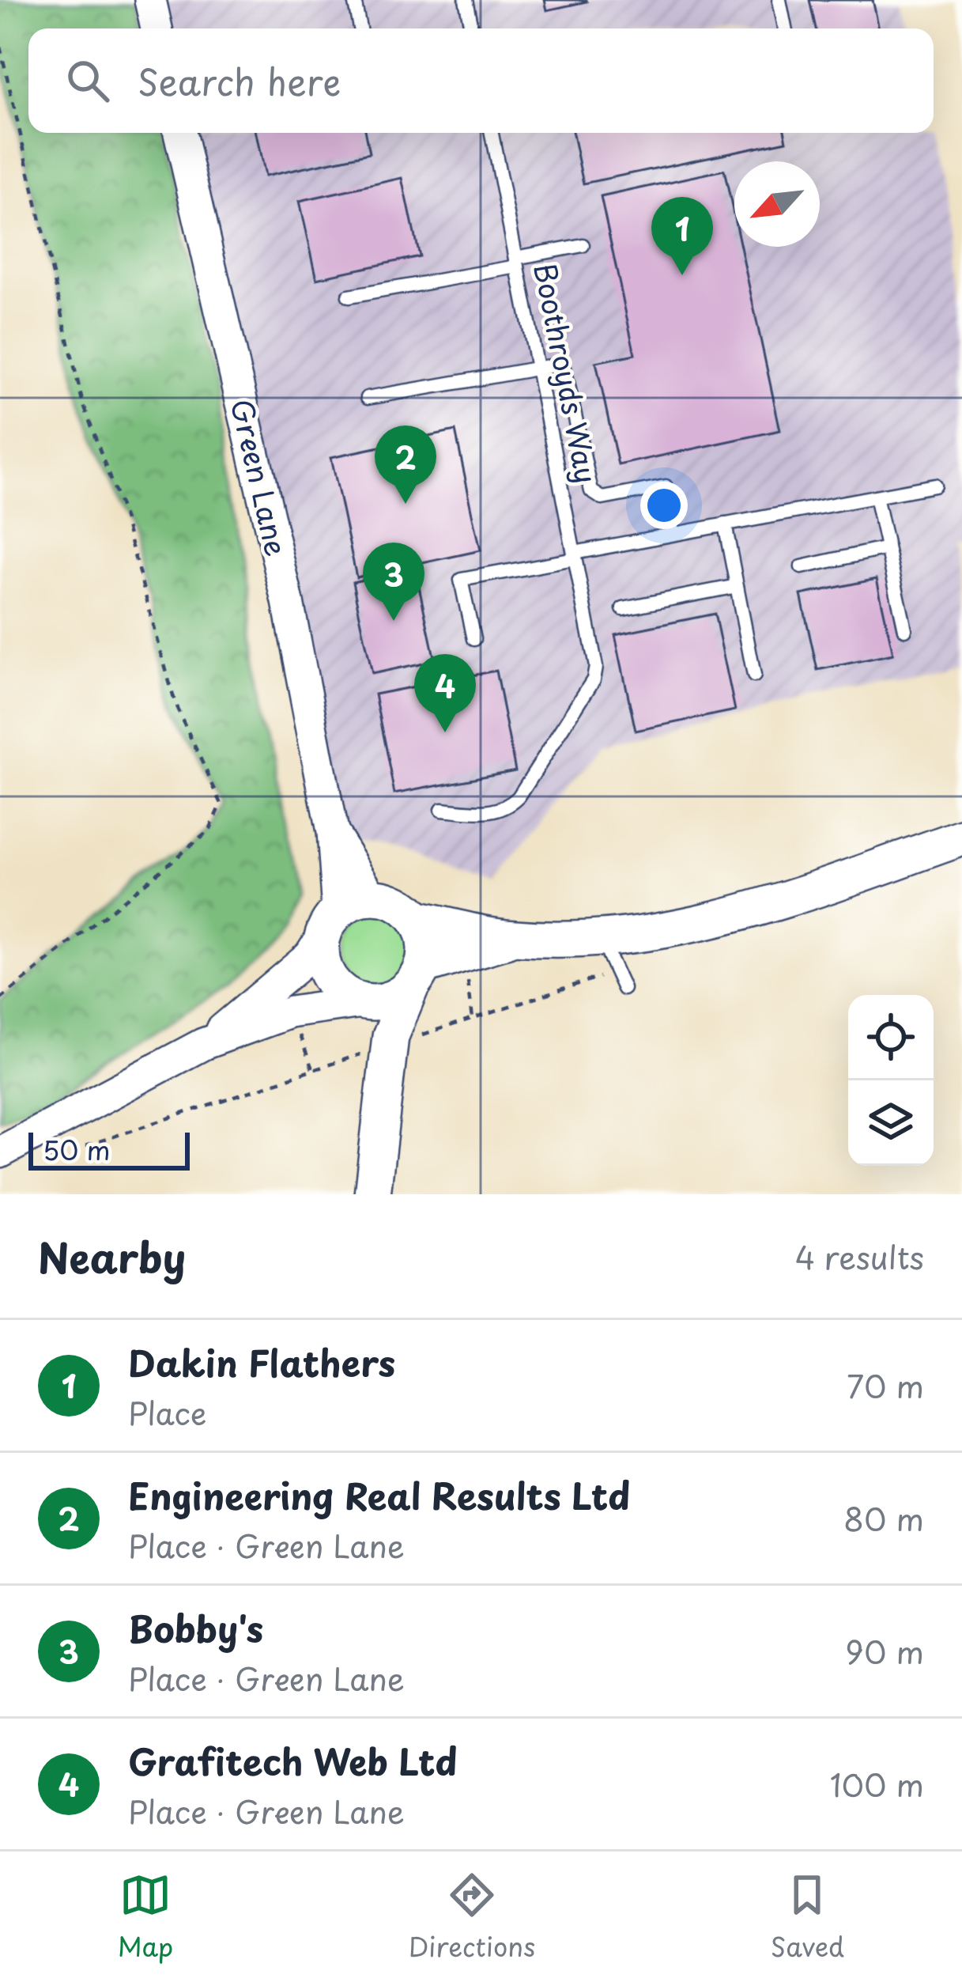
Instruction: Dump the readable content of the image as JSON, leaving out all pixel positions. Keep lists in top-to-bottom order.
{
  "streets": {
    "street": ["Green Lane"],
    "lane": ["Boothroyds Way"]
  },
  "scale_bar": "50 m",
  "north": "bottom left",
  "page": {
    "search": "Search here",
    "pins": [
      "1",
      "2",
      "3",
      "4"
    ],
    "scale": "50 m",
    "heading": ["Nearby", "4 results"],
    "list": [
      {
        "mark": "1",
        "name": "Dakin Flathers",
        "note": "Place",
        "value": "70 m"
      },
      {
        "mark": "2",
        "name": "Engineering Real Results Ltd",
        "note": "Place · Green Lane",
        "value": "80 m"
      },
      {
        "mark": "3",
        "name": "Bobby's",
        "note": "Place · Green Lane",
        "value": "90 m"
      },
      {
        "mark": "4",
        "name": "Grafitech Web Ltd",
        "note": "Place · Green Lane",
        "value": "100 m"
      }
    ],
    "nav": ["Map", "Directions", "Saved"]
  }
}
